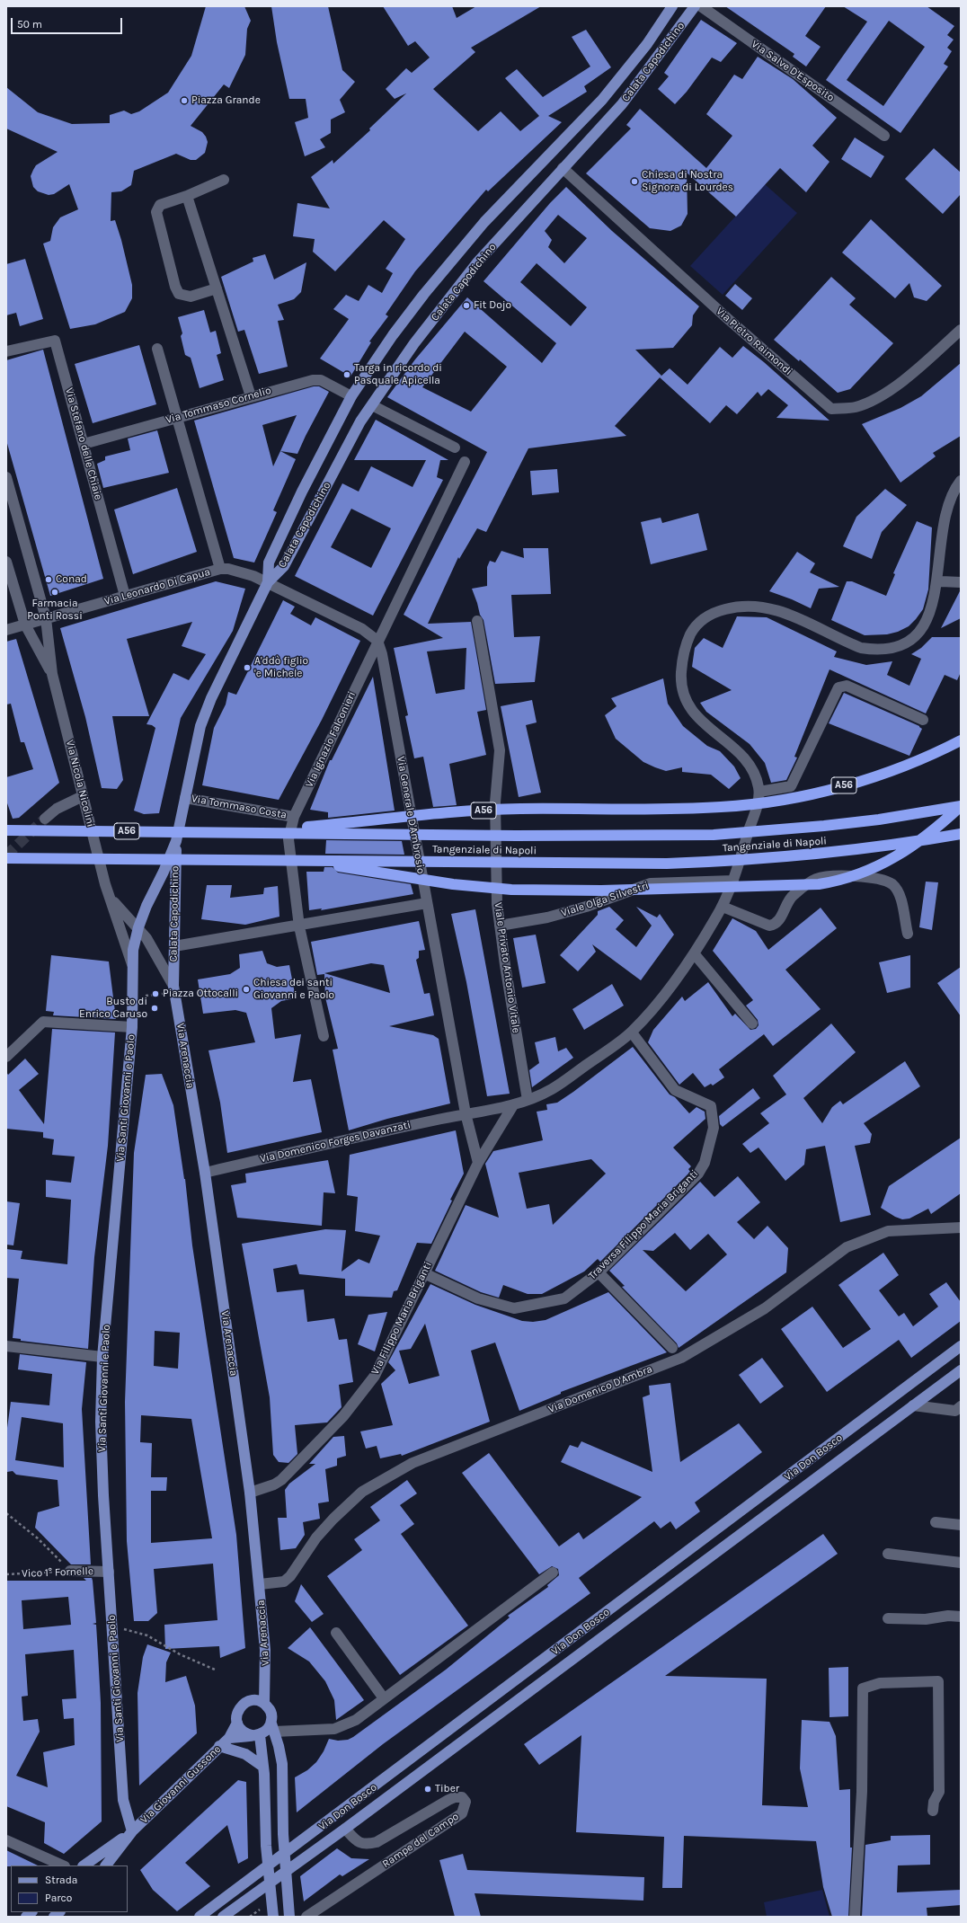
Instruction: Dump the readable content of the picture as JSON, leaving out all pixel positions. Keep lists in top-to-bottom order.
{
  "streets": {
    "highway": ["A56", "Tangenziale di Napoli"],
    "main road": [
      "Calata Capodichino",
      "Via Arenaccia",
      "Via Santi Giovanni e Paolo",
      "Via Don Bosco",
      "Via Giovanni Gussone"
    ],
    "street": [
      "Via Salve D'Esposito",
      "Via Pietro Raimondi",
      "Via Tommaso Cornelio",
      "Via Stefano delle Chiaie",
      "Via Leonardo Di Capua",
      "Via Ignazio Falconieri",
      "Via Nicola Nicolini",
      "Via Tommaso Costa",
      "Via Generale D'Ambrosio",
      "Viale Olga Silvestri",
      "Viale Privato Antonio Vitale",
      "Via Domenico Forges Davanzati",
      "Traversa Filippo Maria Briganti",
      "Via Filippo Maria Briganti",
      "Via Domenico D'Ambra",
      "Vico 1° Fornelle",
      "Rampe del Campo"
    ]
  },
  "crossings": [
    ["Calata Capodichino", "Via Pietro Raimondi"],
    ["Calata Capodichino", "Via Tommaso Cornelio"],
    ["Calata Capodichino", "Via Leonardo Di Capua"],
    ["Calata Capodichino", "Via Nicola Nicolini"],
    ["Calata Capodichino", "Via Tommaso Costa"],
    ["Calata Capodichino", "Via Arenaccia"],
    ["Calata Capodichino", "Via Santi Giovanni e Paolo"],
    ["Via Tommaso Cornelio", "Via Stefano delle Chiaie"],
    ["Via Stefano delle Chiaie", "Via Leonardo Di Capua"],
    ["Via Leonardo Di Capua", "Via Nicola Nicolini"],
    ["Via Ignazio Falconieri", "Via Tommaso Costa"],
    ["Via Ignazio Falconieri", "Via Generale D'Ambrosio"],
    ["Via Nicola Nicolini", "Via Arenaccia"],
    ["Via Nicola Nicolini", "Via Santi Giovanni e Paolo"],
    ["A56", "Tangenziale di Napoli"],
    ["Via Generale D'Ambrosio", "Via Domenico Forges Davanzati"],
    ["Viale Olga Silvestri", "Viale Privato Antonio Vitale"],
    ["Via Arenaccia", "Via Domenico Forges Davanzati"],
    ["Via Arenaccia", "Via Filippo Maria Briganti"],
    ["Via Arenaccia", "Via Domenico D'Ambra"],
    ["Via Arenaccia", "Via Giovanni Gussone"],
    ["Via Santi Giovanni e Paolo", "Vico 1° Fornelle"],
    ["Via Santi Giovanni e Paolo", "Via Giovanni Gussone"],
    ["Traversa Filippo Maria Briganti", "Via Filippo Maria Briganti"],
    ["Via Don Bosco", "Rampe del Campo"]
  ],
  "places": [
    "Piazza Grande",
    "Chiesa di Nostra Signora di Lourdes",
    "Fit Dojo",
    "Targa in ricordo di Pasquale Apicella",
    "Conad",
    "Farmacia Ponti Rossi",
    "A'ddò figlio 'e Michele",
    "Chiesa dei santi Giovanni e Paolo",
    "Piazza Ottocalli",
    "Busto di Enrico Caruso",
    "Tiber"
  ],
  "legend": ["Strada", "Parco"],
  "scale_bar": "50 m"
}
